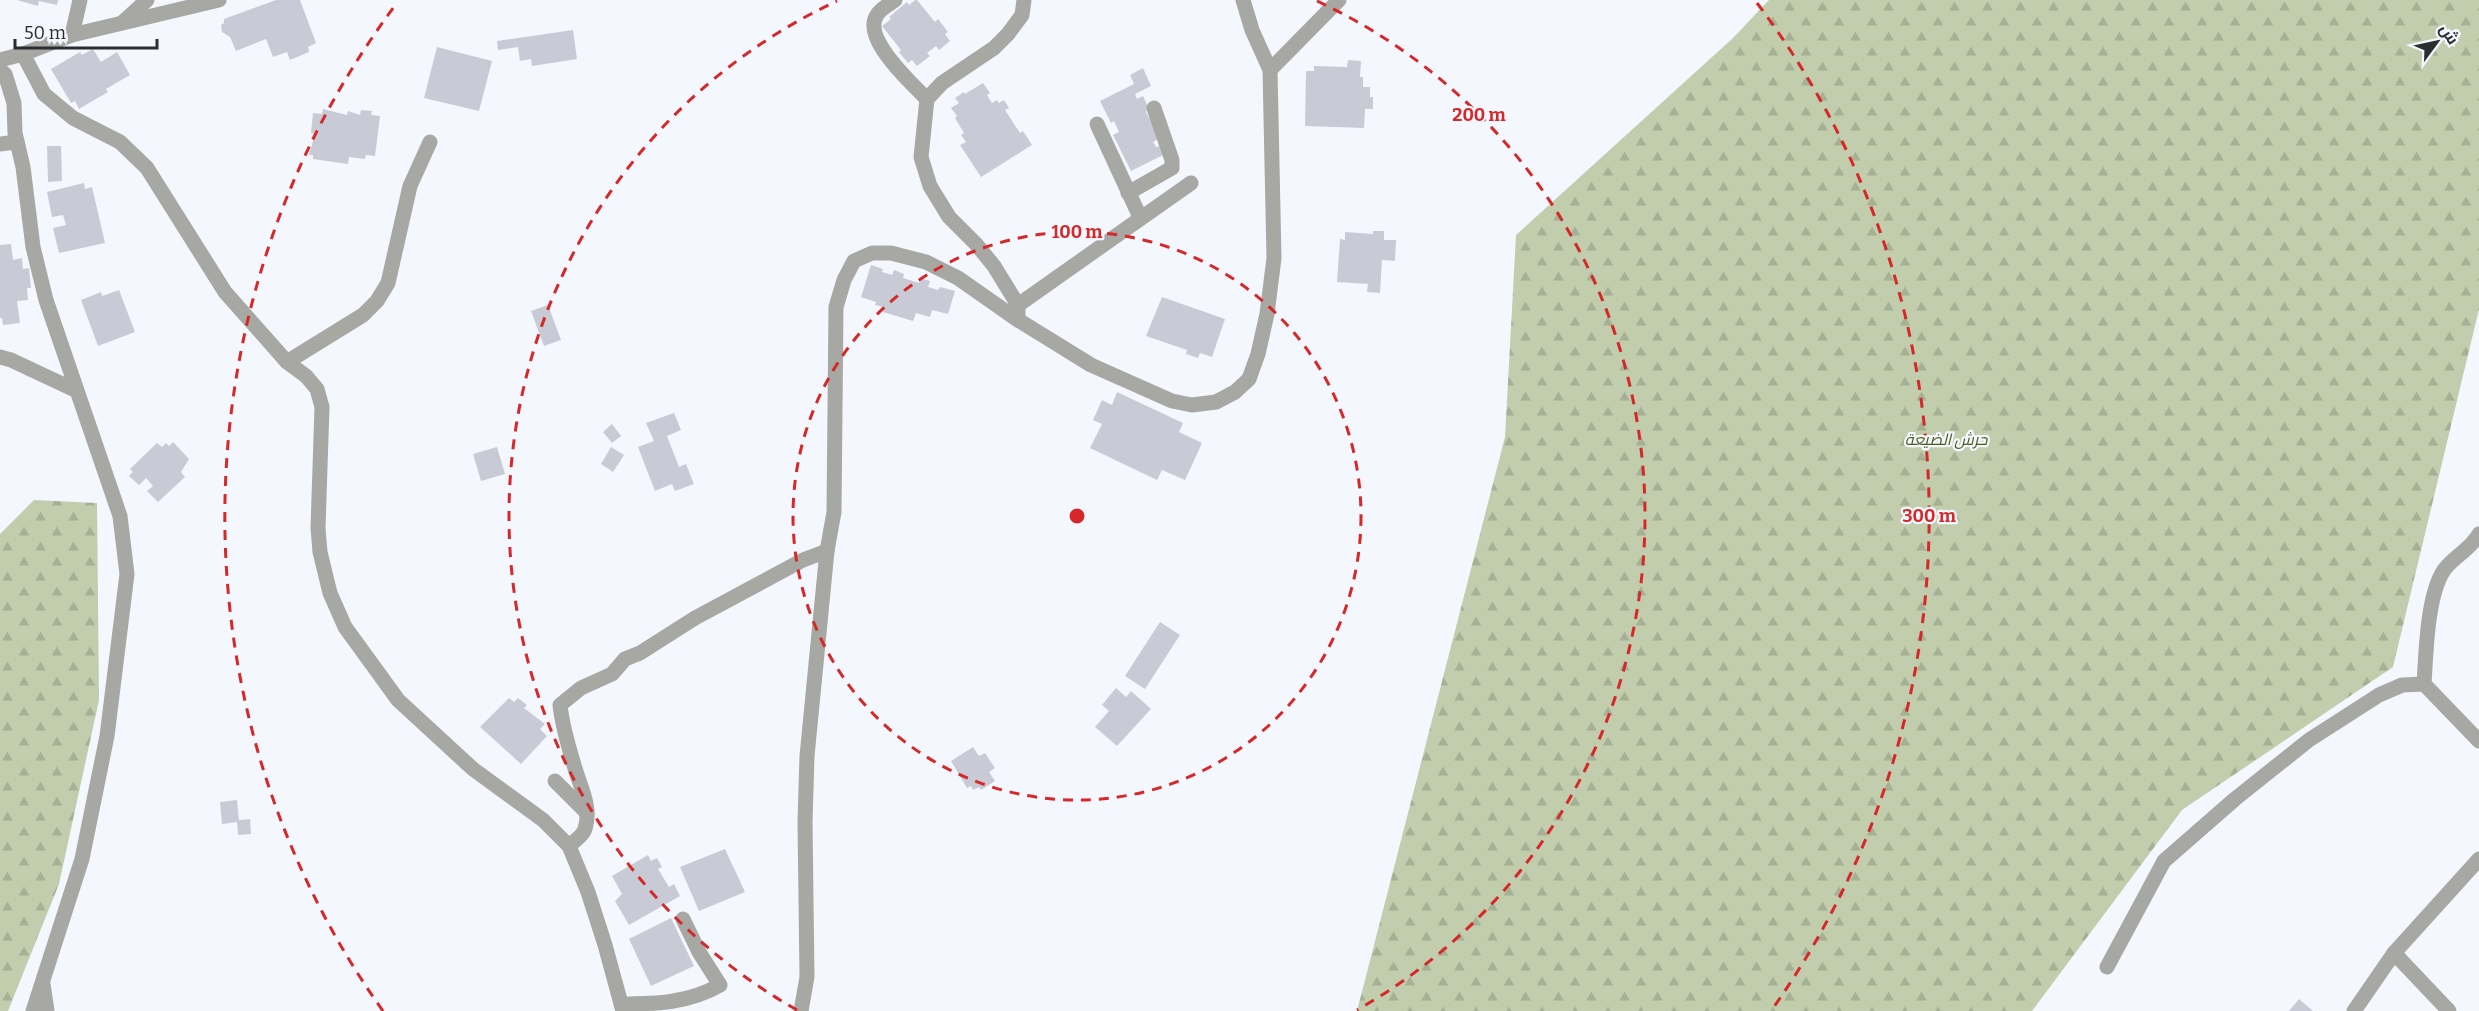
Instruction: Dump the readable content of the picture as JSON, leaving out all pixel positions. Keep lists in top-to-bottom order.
{
  "parks": ["حرش الضيعة"],
  "scale_bar": "50 m",
  "north": "top right",
  "rings": ["200 m", "100 m", "300 m"]
}
